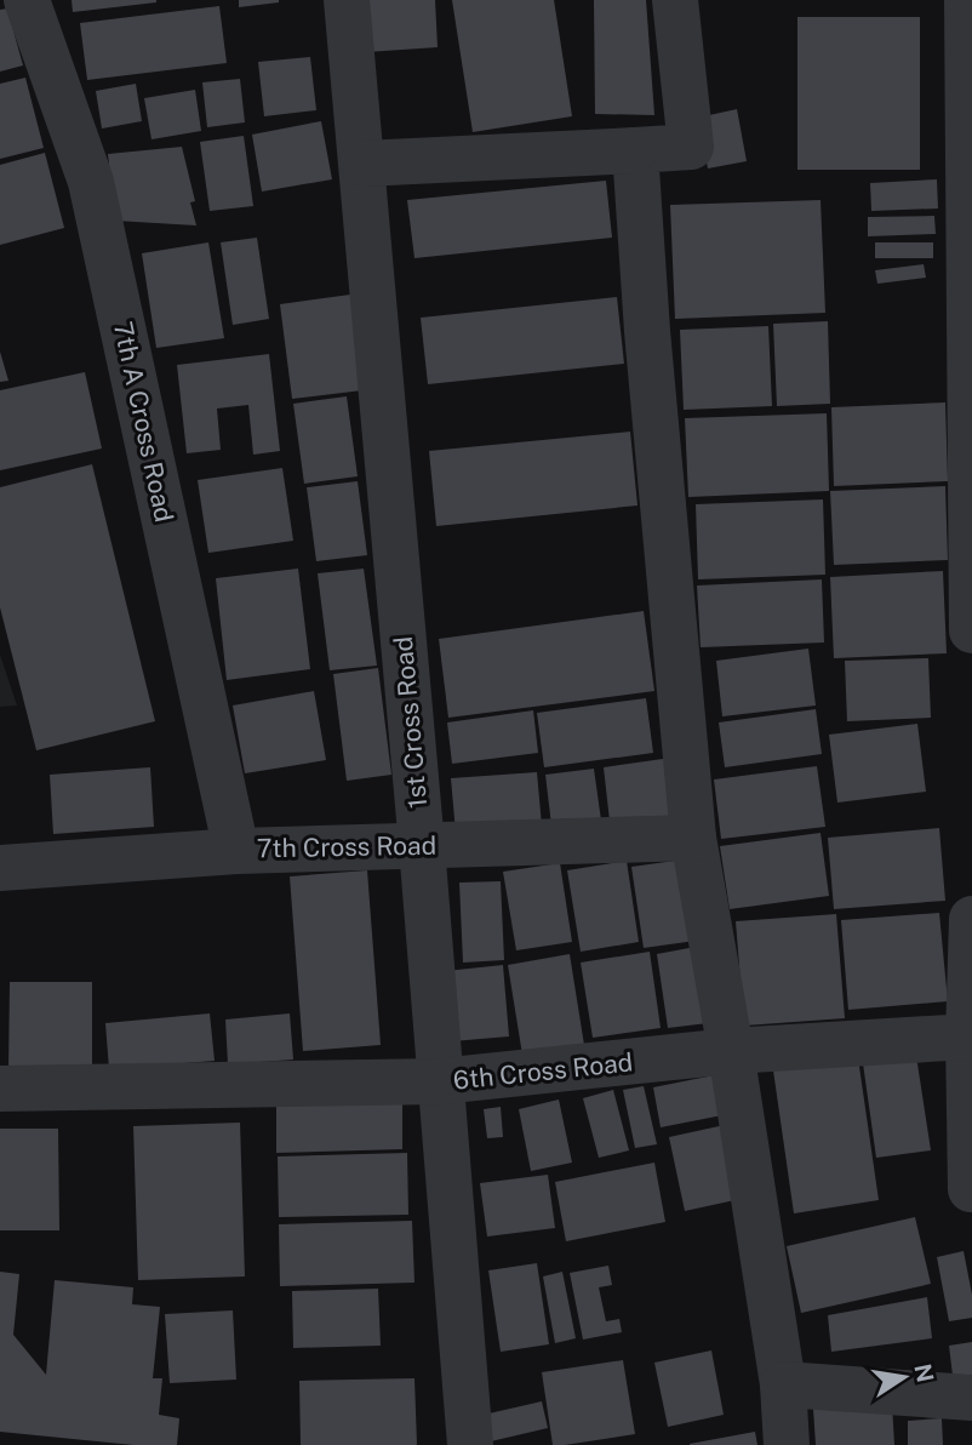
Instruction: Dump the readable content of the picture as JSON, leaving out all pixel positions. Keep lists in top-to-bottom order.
{
  "streets": {
    "street": [
      "7th A Cross Road",
      "1st Cross Road",
      "7th Cross Road",
      "6th Cross Road"
    ]
  },
  "crossings": [
    ["7th A Cross Road", "7th Cross Road"],
    ["1st Cross Road", "7th Cross Road"],
    ["1st Cross Road", "6th Cross Road"]
  ],
  "north": "right"
}
